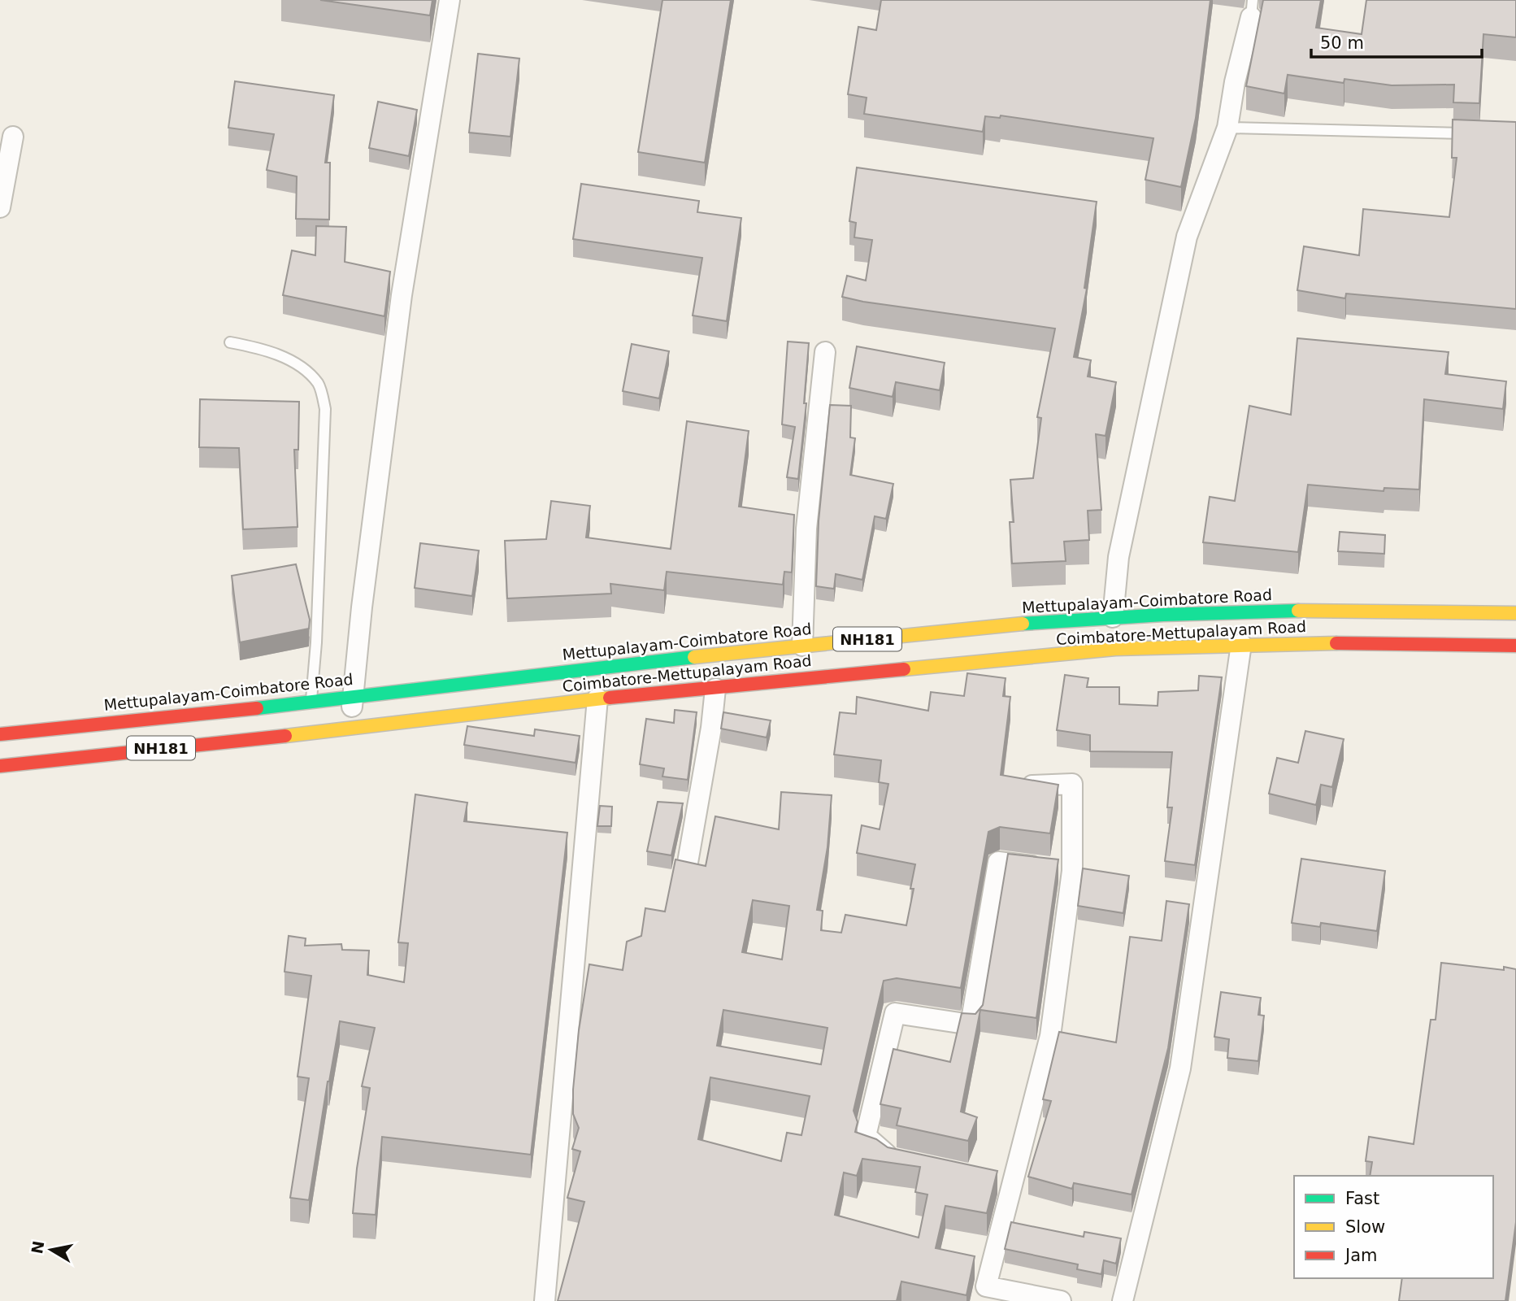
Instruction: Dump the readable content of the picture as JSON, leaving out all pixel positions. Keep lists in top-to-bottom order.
{
  "streets": {
    "highway": ["Mettupalayam-Coimbatore Road", "Coimbatore-Mettupalayam Road", "NH181"]
  },
  "crossings": [
    ["Mettupalayam-Coimbatore Road", "Coimbatore-Mettupalayam Road"]
  ],
  "legend": ["Fast", "Slow", "Jam"],
  "scale_bar": "50 m",
  "north": "left"
}
